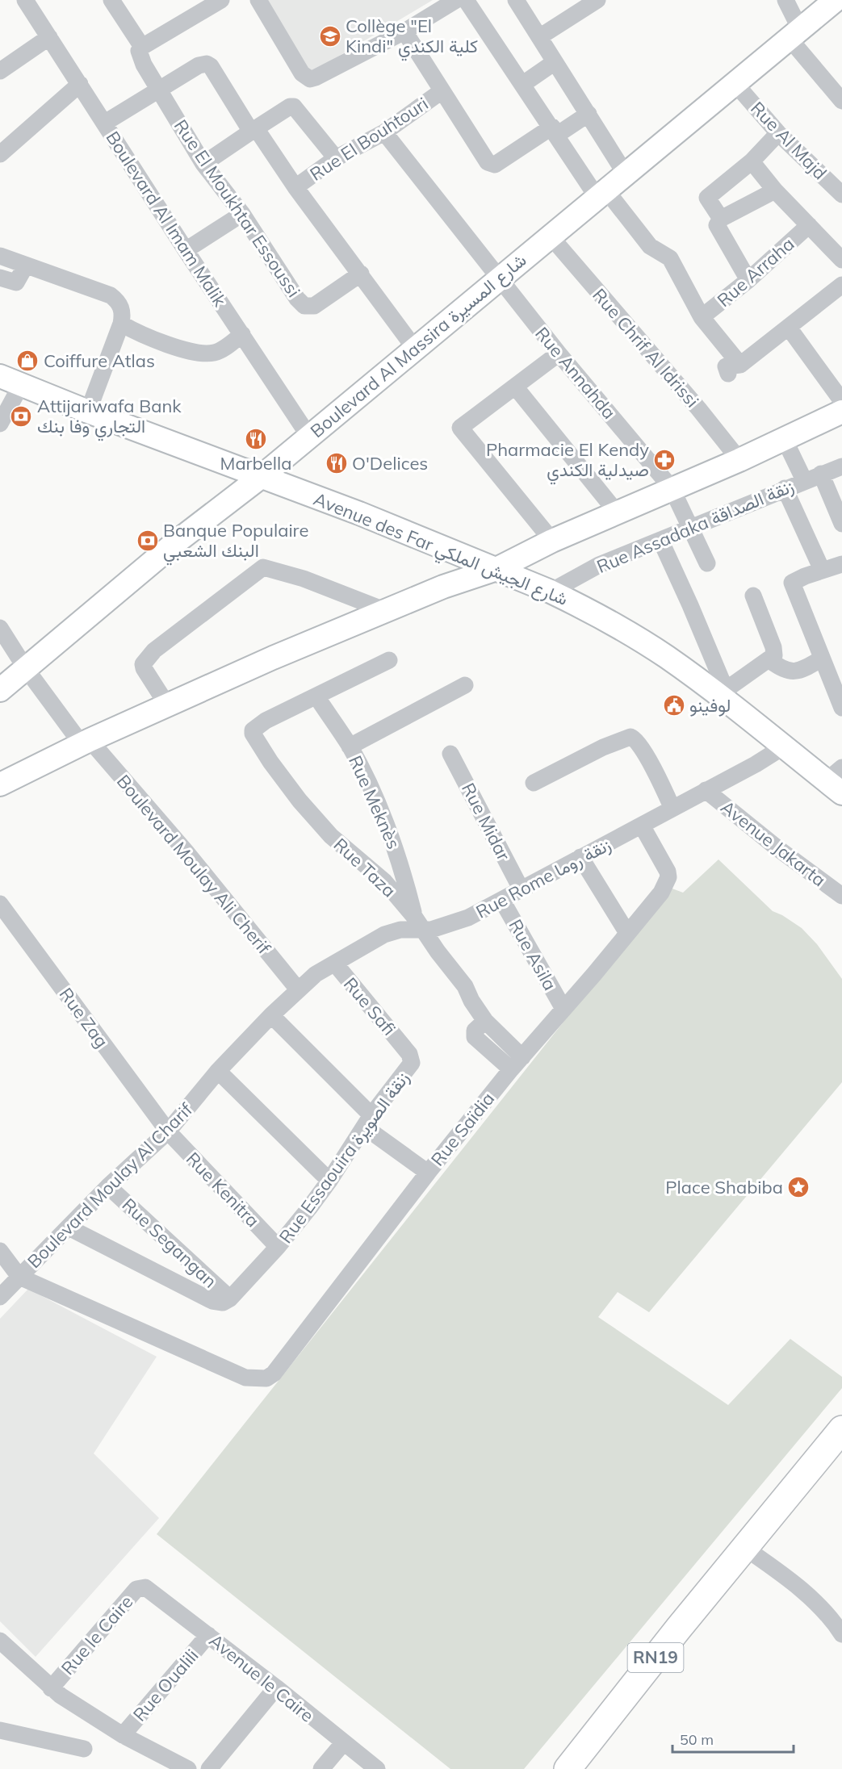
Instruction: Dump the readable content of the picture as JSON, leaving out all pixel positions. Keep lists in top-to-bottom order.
{
  "streets": {
    "main road": ["Boulevard Al Massira شارع المسيرة", "Avenue des Far شارع الجيش الملكي", "RN19"],
    "street": [
      "Rue El Bouhtouri",
      "Rue Al Majd",
      "Rue El Moukhtar Essoussi",
      "Boulevard Al Imam Malik",
      "Rue Arraha",
      "Rue Chrif Al Idrissi",
      "Rue Annahda",
      "Rue Assadaka زنقة الصداقة",
      "Rue Meknès",
      "Rue Midar",
      "Avenue Jakarta",
      "Boulevard Moulay Ali Cherif",
      "Rue Taza",
      "Rue Rome زنقة روما",
      "Rue Asila",
      "Rue Safi",
      "Rue Zag",
      "Rue Saïdia",
      "Rue Essaouira زنقة الصويرة",
      "Boulevard Moulay Al Charif",
      "Rue Kenitra",
      "Rue Segangan",
      "Rue le Caire",
      "Avenue le Caire",
      "Rue Oualili"
    ]
  },
  "crossings": [
    ["Rue El Bouhtouri", "Rue Annahda"],
    ["Rue Al Majd", "Boulevard Al Massira شارع المسيرة"],
    ["Boulevard Al Imam Malik", "Boulevard Al Massira شارع المسيرة"],
    ["Rue Arraha", "Boulevard Al Massira شارع المسيرة"],
    ["Boulevard Al Massira شارع المسيرة", "Rue Chrif Al Idrissi"],
    ["Boulevard Al Massira شارع المسيرة", "Rue Annahda"],
    ["Boulevard Al Massira شارع المسيرة", "Avenue des Far شارع الجيش الملكي"],
    ["Boulevard Al Massira شارع المسيرة", "Boulevard Moulay Ali Cherif"],
    ["Rue Annahda", "Rue Assadaka زنقة الصداقة"],
    ["Rue Assadaka زنقة الصداقة", "Avenue des Far شارع الجيش الملكي"],
    ["Avenue des Far شارع الجيش الملكي", "Rue Rome زنقة روما"],
    ["Rue Meknès", "Rue Taza"],
    ["Rue Meknès", "Rue Rome زنقة روما"],
    ["Rue Midar", "Rue Rome زنقة روما"],
    ["Avenue Jakarta", "Rue Rome زنقة روما"],
    ["Boulevard Moulay Ali Cherif", "Rue Rome زنقة روما"],
    ["Boulevard Moulay Ali Cherif", "Boulevard Moulay Al Charif"],
    ["Rue Taza", "Rue Rome زنقة روما"],
    ["Rue Taza", "Rue Saïdia"],
    ["Rue Rome زنقة روما", "Rue Asila"],
    ["Rue Rome زنقة روما", "Rue Safi"],
    ["Rue Rome زنقة روما", "Rue Saïdia"],
    ["Rue Rome زنقة روما", "Boulevard Moulay Al Charif"],
    ["Rue Asila", "Rue Saïdia"],
    ["Rue Safi", "Rue Essaouira زنقة الصويرة"],
    ["Rue Zag", "Boulevard Moulay Al Charif"],
    ["Rue Zag", "Rue Kenitra"],
    ["Rue Saïdia", "Boulevard Moulay Al Charif"],
    ["Rue Essaouira زنقة الصويرة", "Rue Kenitra"],
    ["Rue Essaouira زنقة الصويرة", "Rue Segangan"],
    ["Boulevard Moulay Al Charif", "Rue Kenitra"],
    ["Boulevard Moulay Al Charif", "Rue Segangan"],
    ["Rue le Caire", "Avenue le Caire"],
    ["Avenue le Caire", "Rue Oualili"]
  ],
  "places": {
    "school or university": ["Collège \"El Kindi\" كلية الكندي"],
    "shop": ["Coiffure Atlas"],
    "bank": ["Attijariwafa Bank التجاري وفا بنك", "Banque Populaire البنك الشعبي"],
    "restaurant": ["Marbella", "O'Delices"],
    "pharmacy": ["Pharmacie El Kendy صيدلية الكندي"],
    "public building": ["لوفينو"],
    "place": ["Place Shabiba"]
  },
  "scale_bar": "50 m"
}
